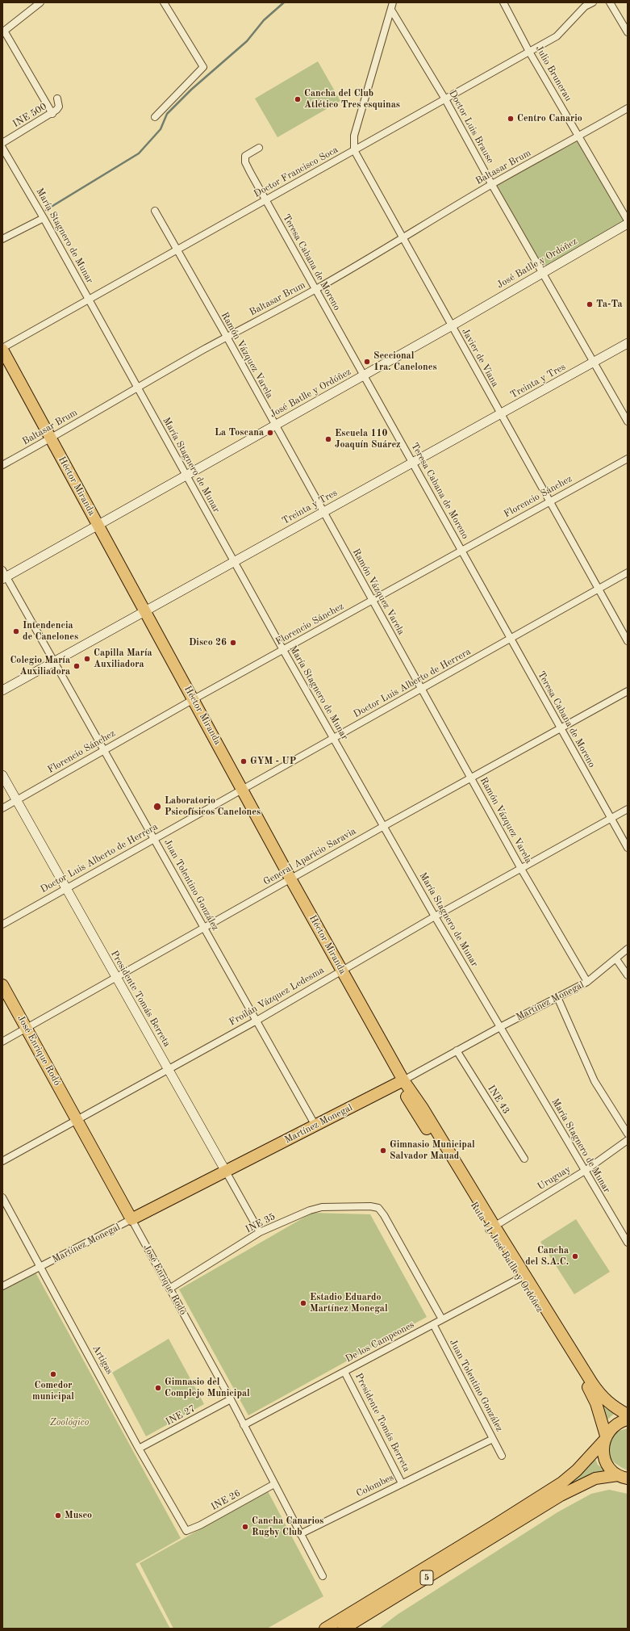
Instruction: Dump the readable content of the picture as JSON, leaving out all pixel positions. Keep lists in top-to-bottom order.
{
  "streets": {
    "highway": [
      "Héctor Miranda",
      "Martínez Monegal",
      "José Enrique Rodó",
      "Ruta 11 José Batlle y Ordóñez",
      "5"
    ],
    "street": [
      "Julio Brunerau",
      "INE 500",
      "Doctor Luis Brause",
      "Baltasar Brum",
      "Doctor Francisco Soca",
      "María Stagnero de Munar",
      "Teresa Cabana de Moreno",
      "José Batlle y Ordóñez",
      "Ramón Vázquez Varela",
      "Javier de Viana",
      "Treinta y Tres",
      "Florencio Sánchez",
      "Doctor Luis Alberto de Herrera",
      "General Aparicio Saravia",
      "Juan Tolentino González",
      "Froilán Vázquez Ledesma",
      "Presidente Tomás Berreta",
      "INE 43",
      "Uruguay",
      "INE 35",
      "De los Campeones",
      "Artigas",
      "INE 27",
      "Colombes",
      "INE 26"
    ]
  },
  "crossings": [
    ["Julio Brunerau", "Baltasar Brum"],
    ["Julio Brunerau", "Doctor Francisco Soca"],
    ["Doctor Luis Brause", "Baltasar Brum"],
    ["Doctor Luis Brause", "Doctor Francisco Soca"],
    ["Doctor Luis Brause", "José Batlle y Ordóñez"],
    ["Doctor Luis Brause", "Treinta y Tres"],
    ["Baltasar Brum", "María Stagnero de Munar"],
    ["Baltasar Brum", "Teresa Cabana de Moreno"],
    ["Baltasar Brum", "Ramón Vázquez Varela"],
    ["Baltasar Brum", "Javier de Viana"],
    ["Baltasar Brum", "Héctor Miranda"],
    ["Doctor Francisco Soca", "María Stagnero de Munar"],
    ["Doctor Francisco Soca", "Teresa Cabana de Moreno"],
    ["Doctor Francisco Soca", "Ramón Vázquez Varela"],
    ["Doctor Francisco Soca", "Javier de Viana"],
    ["Doctor Francisco Soca", "Héctor Miranda"],
    ["María Stagnero de Munar", "José Batlle y Ordóñez"],
    ["María Stagnero de Munar", "Treinta y Tres"],
    ["María Stagnero de Munar", "Florencio Sánchez"],
    ["María Stagnero de Munar", "Doctor Luis Alberto de Herrera"],
    ["María Stagnero de Munar", "General Aparicio Saravia"],
    ["María Stagnero de Munar", "Froilán Vázquez Ledesma"],
    ["María Stagnero de Munar", "Martínez Monegal"],
    ["María Stagnero de Munar", "Uruguay"],
    ["Teresa Cabana de Moreno", "José Batlle y Ordóñez"],
    ["Teresa Cabana de Moreno", "Treinta y Tres"],
    ["Teresa Cabana de Moreno", "Florencio Sánchez"],
    ["Teresa Cabana de Moreno", "Doctor Luis Alberto de Herrera"],
    ["Teresa Cabana de Moreno", "General Aparicio Saravia"],
    ["Teresa Cabana de Moreno", "Froilán Vázquez Ledesma"],
    ["José Batlle y Ordóñez", "Ramón Vázquez Varela"],
    ["José Batlle y Ordóñez", "Javier de Viana"],
    ["José Batlle y Ordóñez", "Héctor Miranda"],
    ["José Batlle y Ordóñez", "Juan Tolentino González"],
    ["Ramón Vázquez Varela", "Treinta y Tres"],
    ["Ramón Vázquez Varela", "Florencio Sánchez"],
    ["Ramón Vázquez Varela", "Doctor Luis Alberto de Herrera"],
    ["Ramón Vázquez Varela", "General Aparicio Saravia"],
    ["Ramón Vázquez Varela", "Froilán Vázquez Ledesma"],
    ["Ramón Vázquez Varela", "Martínez Monegal"],
    ["Javier de Viana", "Treinta y Tres"],
    ["Javier de Viana", "Florencio Sánchez"],
    ["Javier de Viana", "Doctor Luis Alberto de Herrera"],
    ["Treinta y Tres", "Héctor Miranda"],
    ["Treinta y Tres", "Juan Tolentino González"],
    ["Héctor Miranda", "Florencio Sánchez"],
    ["Héctor Miranda", "Doctor Luis Alberto de Herrera"],
    ["Héctor Miranda", "General Aparicio Saravia"],
    ["Héctor Miranda", "Froilán Vázquez Ledesma"],
    ["Héctor Miranda", "Martínez Monegal"],
    ["Héctor Miranda", "Ruta 11 José Batlle y Ordóñez"],
    ["Florencio Sánchez", "Juan Tolentino González"],
    ["Florencio Sánchez", "Presidente Tomás Berreta"],
    ["Doctor Luis Alberto de Herrera", "Juan Tolentino González"],
    ["Doctor Luis Alberto de Herrera", "Presidente Tomás Berreta"],
    ["General Aparicio Saravia", "Juan Tolentino González"],
    ["General Aparicio Saravia", "Presidente Tomás Berreta"],
    ["General Aparicio Saravia", "José Enrique Rodó"],
    ["Juan Tolentino González", "Froilán Vázquez Ledesma"],
    ["Juan Tolentino González", "Martínez Monegal"],
    ["Juan Tolentino González", "De los Campeones"],
    ["Juan Tolentino González", "Colombes"],
    ["Froilán Vázquez Ledesma", "Presidente Tomás Berreta"],
    ["Froilán Vázquez Ledesma", "José Enrique Rodó"],
    ["Presidente Tomás Berreta", "Martínez Monegal"],
    ["Presidente Tomás Berreta", "INE 35"],
    ["Presidente Tomás Berreta", "De los Campeones"],
    ["Presidente Tomás Berreta", "Colombes"],
    ["Martínez Monegal", "José Enrique Rodó"],
    ["Martínez Monegal", "INE 43"],
    ["Martínez Monegal", "Ruta 11 José Batlle y Ordóñez"],
    ["Martínez Monegal", "Artigas"],
    ["José Enrique Rodó", "INE 35"],
    ["José Enrique Rodó", "De los Campeones"],
    ["José Enrique Rodó", "INE 27"],
    ["José Enrique Rodó", "Colombes"],
    ["José Enrique Rodó", "INE 26"],
    ["Uruguay", "Ruta 11 José Batlle y Ordóñez"],
    ["INE 35", "De los Campeones"],
    ["Ruta 11 José Batlle y Ordóñez", "De los Campeones"],
    ["Ruta 11 José Batlle y Ordóñez", "5"],
    ["Artigas", "INE 27"],
    ["Artigas", "INE 26"]
  ],
  "parks": ["Zoológico"],
  "places": [
    "Cancha del Club Atlético Tres esquinas",
    "Centro Canario",
    "Ta-Ta",
    "Seccional 1ra. Canelones",
    "La Toscana",
    "Escuela 110 Joaquín Suárez",
    "Intendencia de Canelones",
    "Disco 26",
    "Capilla María Auxiliadora",
    "Colegio María Auxiliadora",
    "GYM - UP",
    "Laboratorio Psicofísicos Canelones",
    "Gimnasio Municipal Salvador Mauad",
    "Cancha del S.A.C.",
    "Estadio Eduardo Martínez Monegal",
    "Comedor municipal",
    "Gimnasio del Complejo Municipal",
    "Museo",
    "Cancha Canarios Rugby Club"
  ]
}
